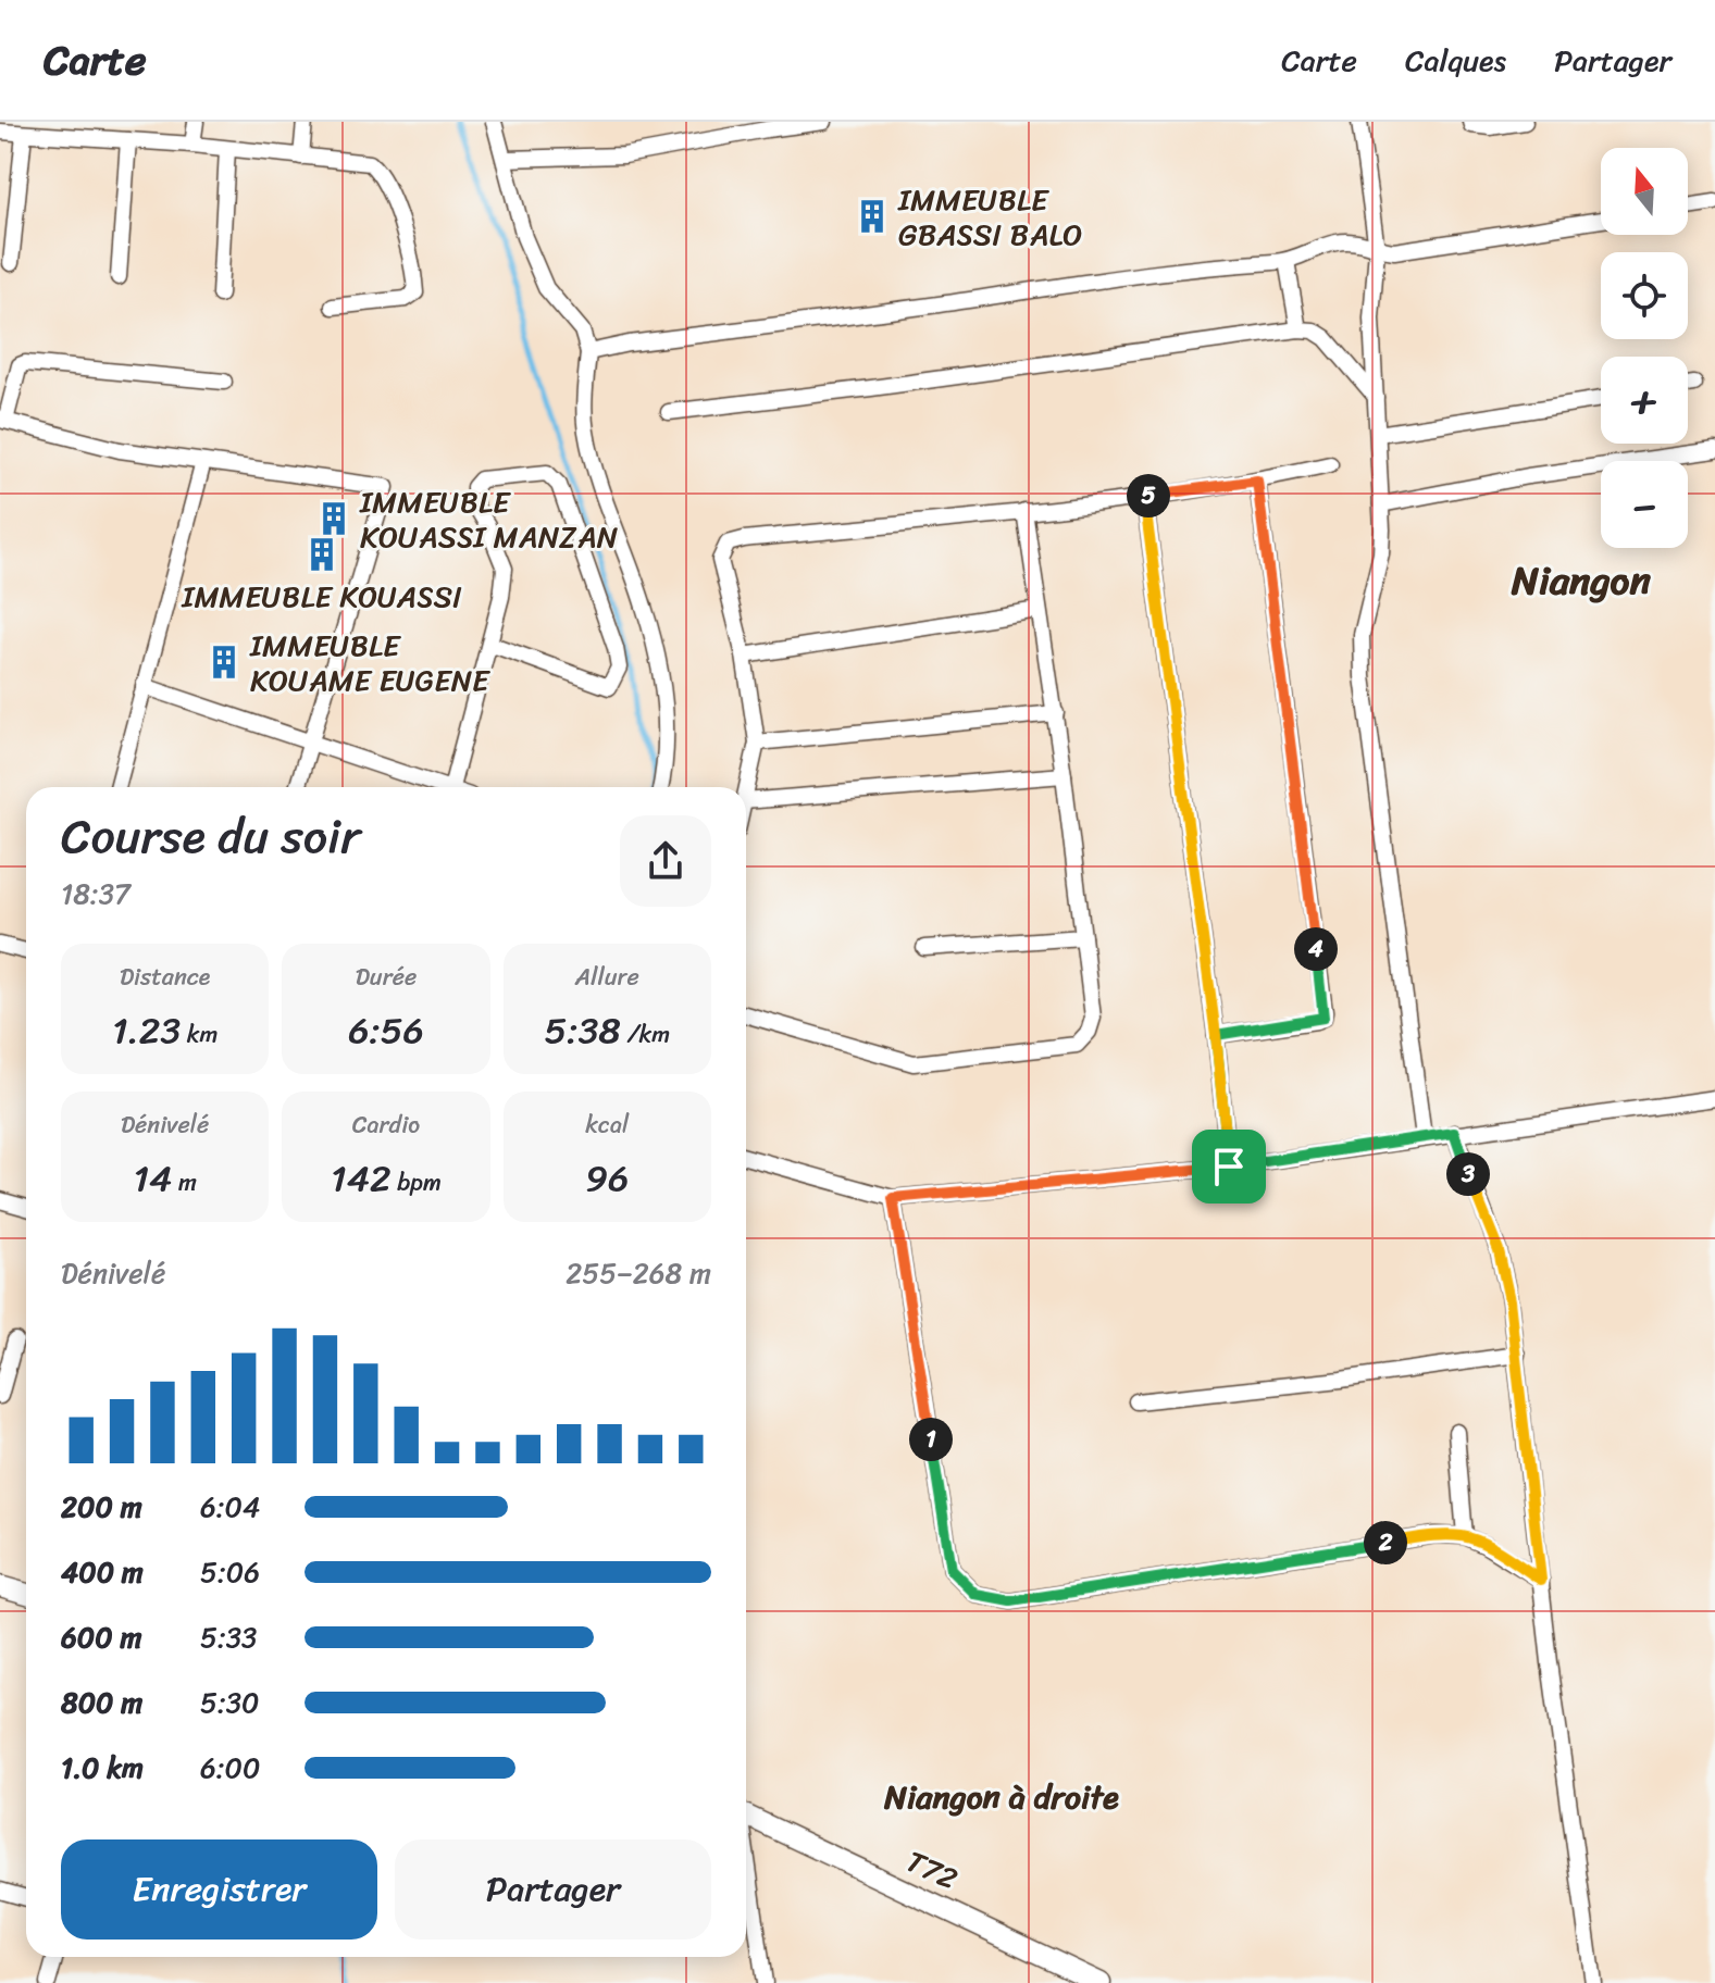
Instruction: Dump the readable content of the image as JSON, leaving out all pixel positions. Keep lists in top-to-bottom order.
{
  "streets": {
    "street": ["T72"]
  },
  "districts": ["Niangon", "Niangon à droite"],
  "places": {
    "building": [
      "IMMEUBLE GBASSI BALO",
      "IMMEUBLE KOUASSI MANZAN",
      "IMMEUBLE KOUASSI",
      "IMMEUBLE KOUAME EUGENE"
    ]
  },
  "north": "top",
  "page": {
    "header": "Carte",
    "nav": ["Carte", "Calques", "Partager"],
    "map_buttons": ["+", "−"],
    "pins": [
      "5",
      "4",
      "3",
      "1",
      "2"
    ],
    "heading": ["Course du soir", "18:37"],
    "stats": [
      ["Distance", "1.23 km"],
      ["Durée", "6:56"],
      ["Allure", "5:38 /km"],
      ["Dénivelé", "14 m"],
      ["Cardio", "142 bpm"],
      ["kcal", "96"]
    ],
    "chart": ["Dénivelé", "255–268 m"],
    "list": [
      {
        "name": "200 m",
        "note": "6:04"
      },
      {
        "name": "400 m",
        "note": "5:06"
      },
      {
        "name": "600 m",
        "note": "5:33"
      },
      {
        "name": "800 m",
        "note": "5:30"
      },
      {
        "name": "1.0 km",
        "note": "6:00"
      }
    ],
    "buttons": ["Enregistrer", "Partager"]
  }
}
